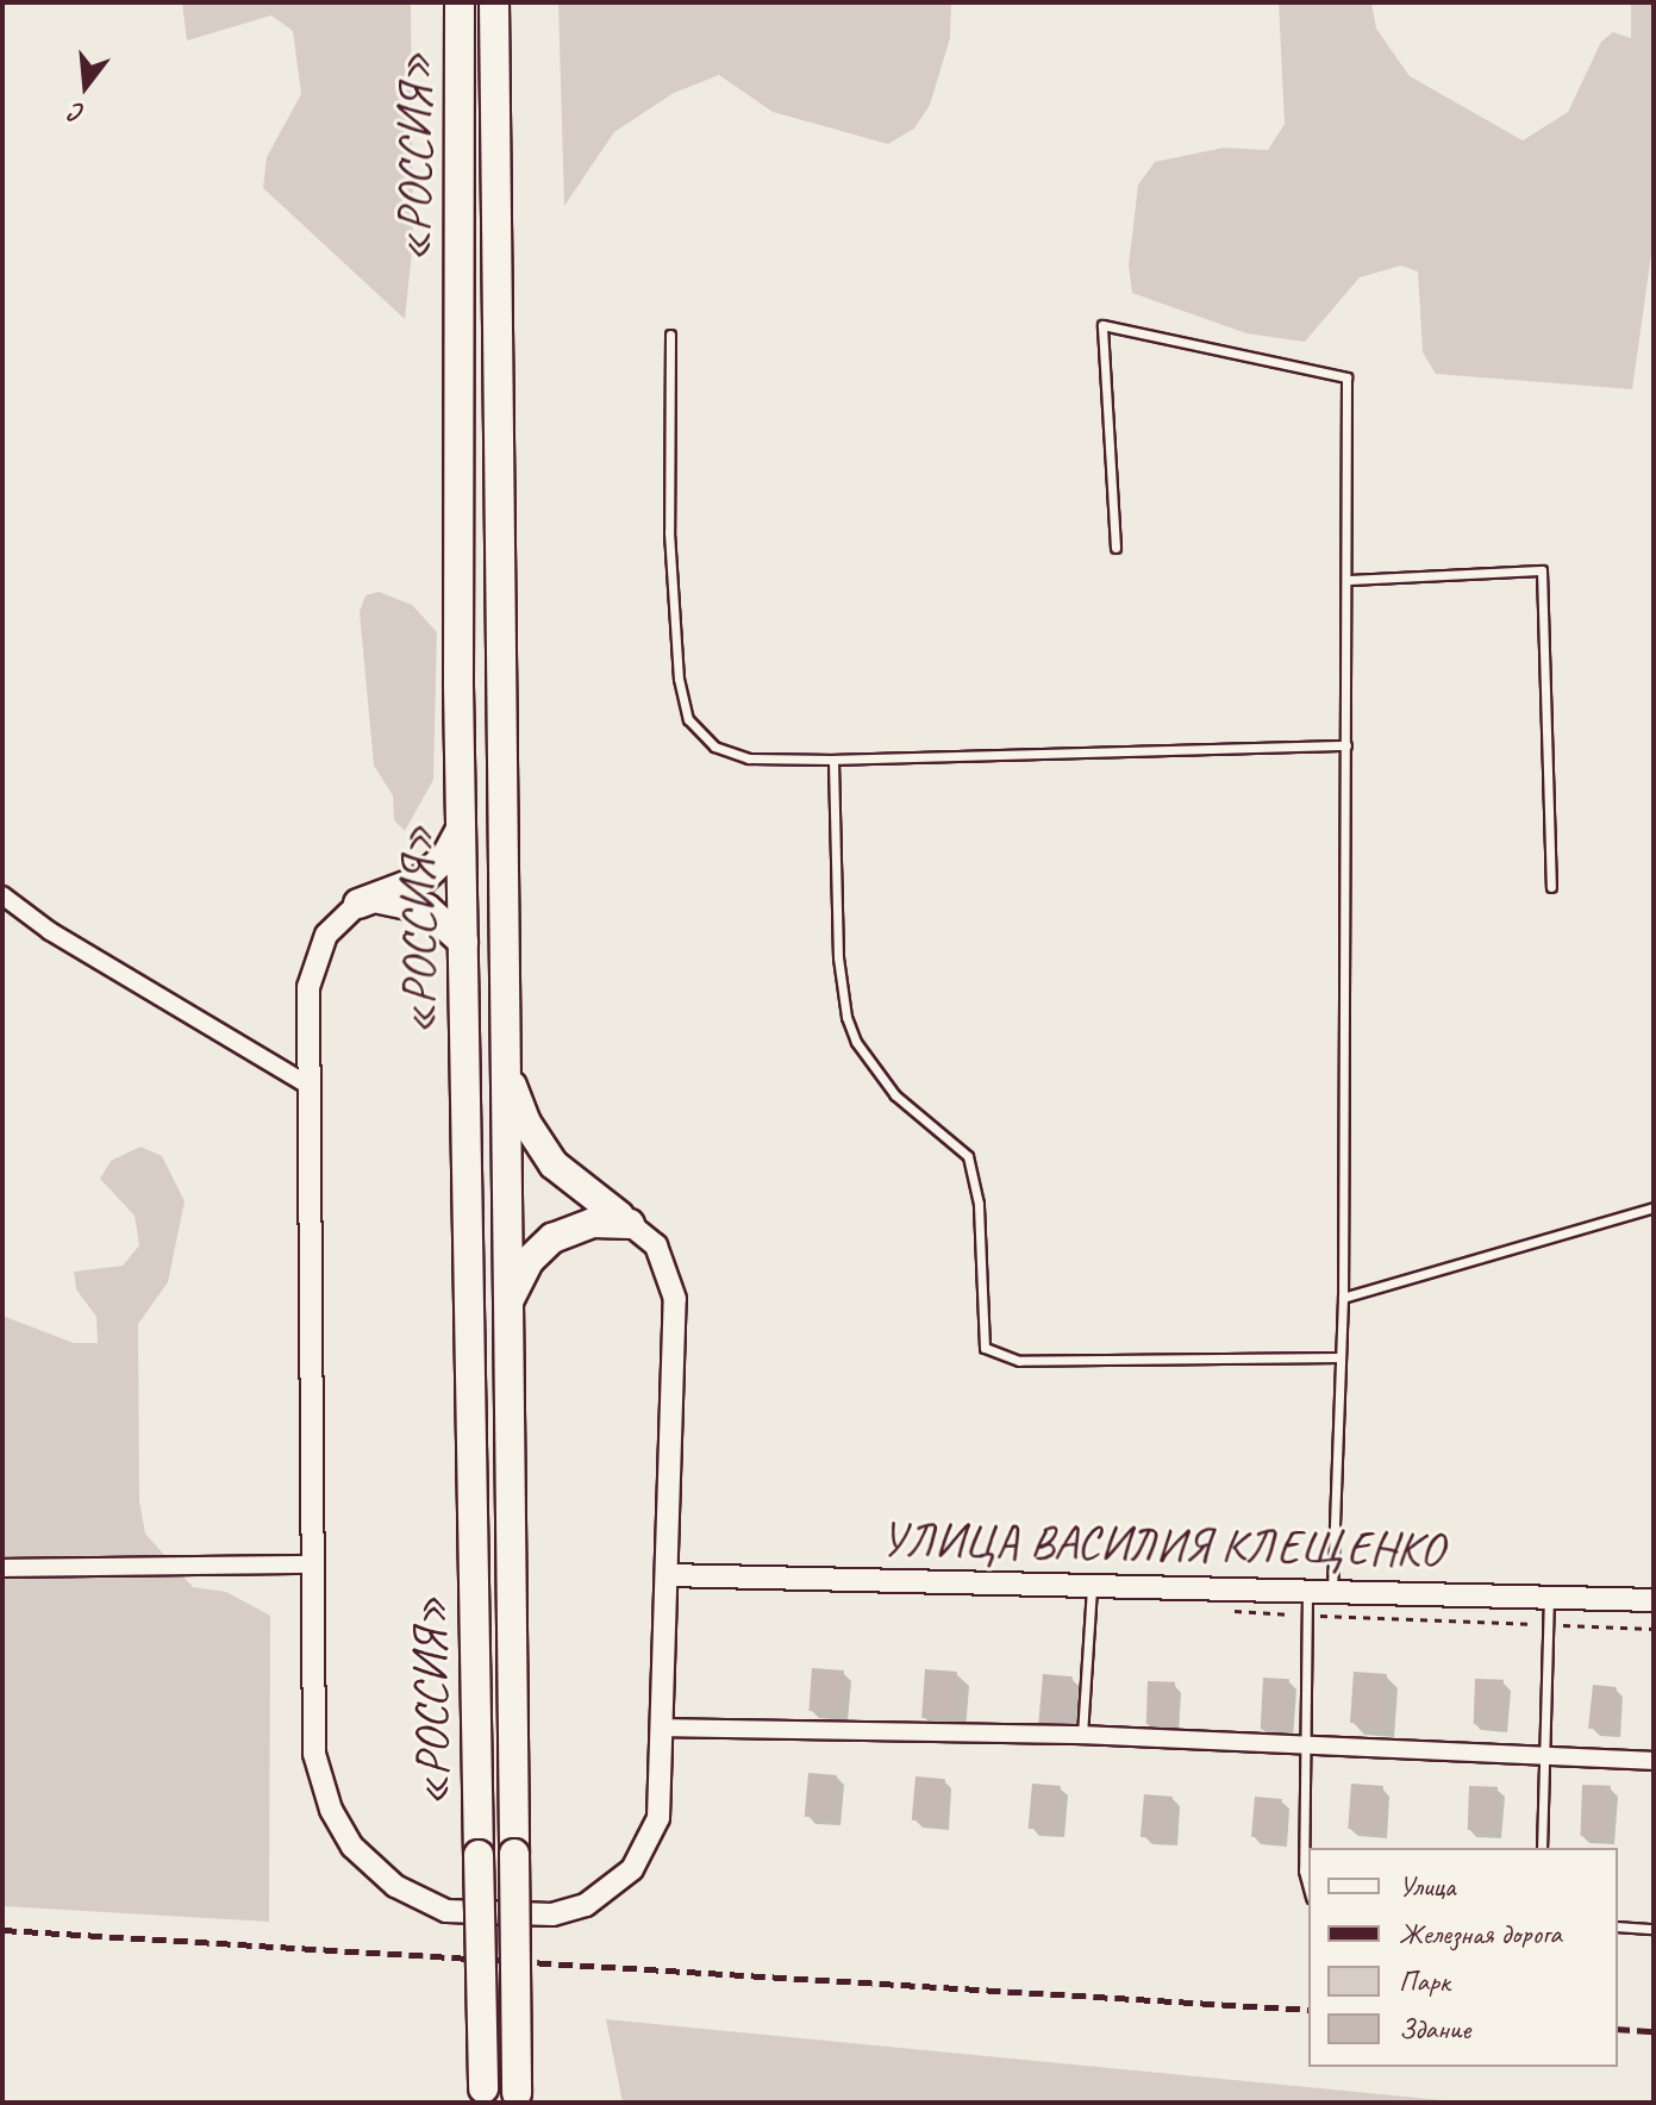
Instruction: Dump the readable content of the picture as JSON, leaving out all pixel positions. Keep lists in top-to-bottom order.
{
  "streets": {
    "highway": ["«РОССИЯ»"],
    "street": ["УЛИЦА ВАСИЛИЯ КЛЕЩЕНКО"]
  },
  "legend": [
    "Улица",
    "Железная дорога",
    "Парк",
    "Здание"
  ],
  "north": "bottom"
}
